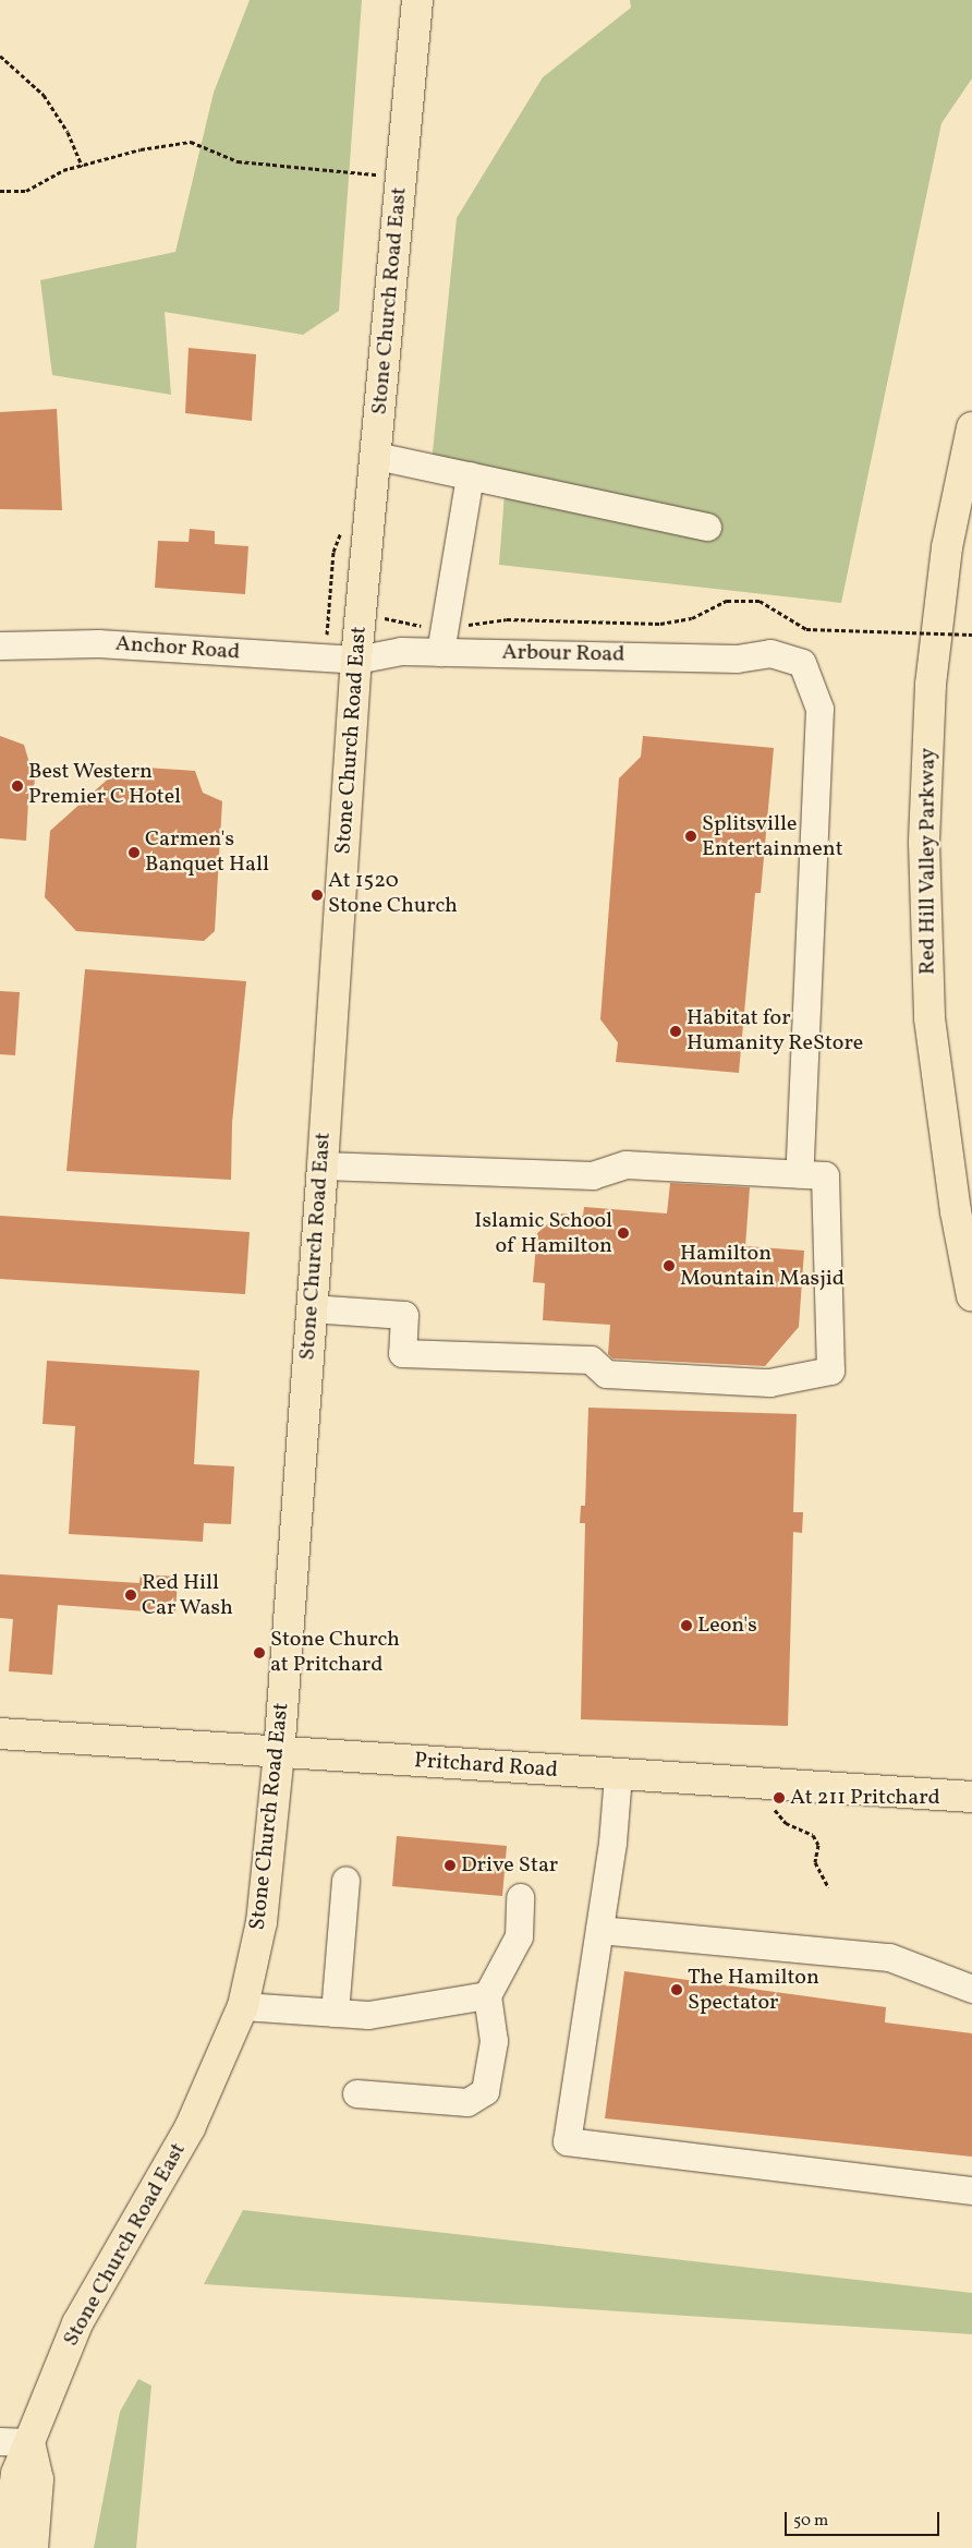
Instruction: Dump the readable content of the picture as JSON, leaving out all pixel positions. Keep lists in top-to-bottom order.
{
  "streets": {
    "main road": ["Stone Church Road East", "Red Hill Valley Parkway", "Pritchard Road"],
    "street": ["Anchor Road", "Arbour Road"]
  },
  "crossings": [
    ["Stone Church Road East", "Anchor Road"],
    ["Stone Church Road East", "Arbour Road"],
    ["Stone Church Road East", "Pritchard Road"],
    ["Anchor Road", "Arbour Road"]
  ],
  "places": [
    "Best Western Premier C Hotel",
    "Splitsville Entertainment",
    "Carmen's Banquet Hall",
    "At 1520 Stone Church",
    "Habitat for Humanity ReStore",
    "Islamic School of Hamilton",
    "Hamilton Mountain Masjid",
    "Red Hill Car Wash",
    "Leon's",
    "Stone Church at Pritchard",
    "At 211 Pritchard",
    "Drive Star",
    "The Hamilton Spectator"
  ],
  "scale_bar": "50 m"
}
